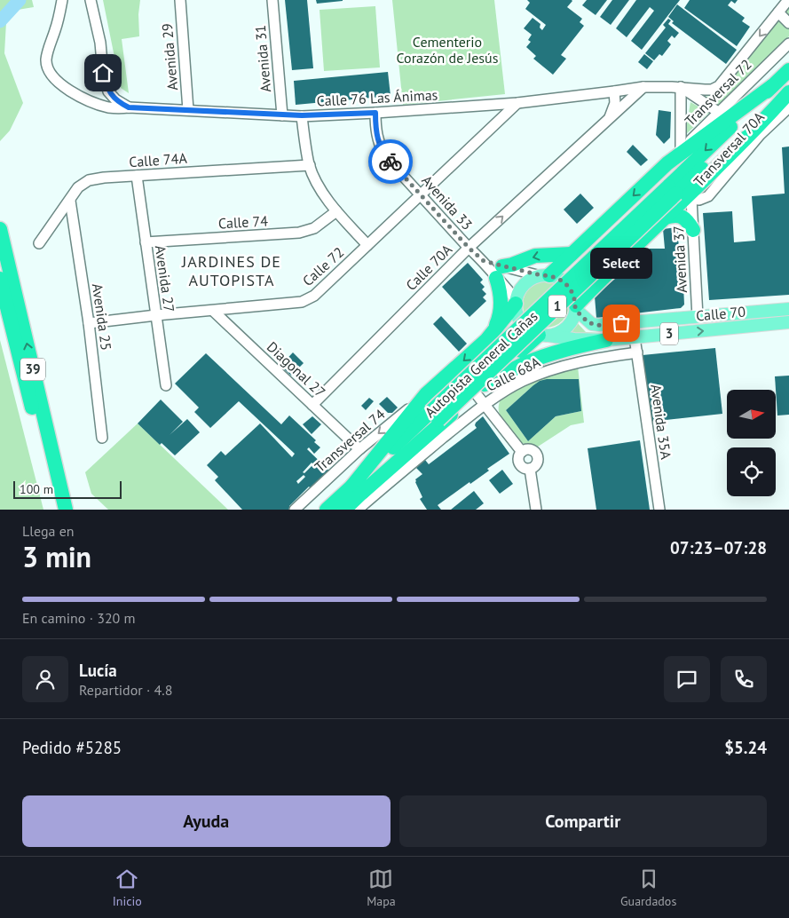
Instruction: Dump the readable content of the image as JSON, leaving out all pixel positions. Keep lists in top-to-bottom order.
{
  "streets": {
    "highway": ["1", "Autopista General Cañas", "39"],
    "main road": ["Calle 70", "3"],
    "street": [
      "Avenida 29",
      "Avenida 31",
      "Transversal 72",
      "Calle 76 Las Ánimas",
      "Transversal 70A",
      "Calle 74A",
      "Avenida 33",
      "Calle 74",
      "Avenida 37",
      "Calle 72",
      "Calle 70A",
      "Avenida 27",
      "Avenida 25",
      "Diagonal 27",
      "Calle 68A",
      "Avenida 35A",
      "Transversal 74"
    ]
  },
  "crossings": [
    ["Avenida 29", "Calle 76 Las Ánimas"],
    ["Avenida 31", "Calle 76 Las Ánimas"],
    ["Calle 76 Las Ánimas", "Avenida 33"],
    ["Calle 76 Las Ánimas", "Calle 72"],
    ["Calle 76 Las Ánimas", "Calle 70A"],
    ["Transversal 70A", "Avenida 37"],
    ["Transversal 70A", "Autopista General Cañas"],
    ["Calle 74A", "Avenida 27"],
    ["Calle 74A", "Avenida 25"],
    ["Avenida 33", "Calle 72"],
    ["Avenida 33", "Calle 70A"],
    ["Avenida 33", "Calle 70"],
    ["Avenida 33", "3"],
    ["Calle 74", "Avenida 27"],
    ["Avenida 37", "Calle 70"],
    ["Avenida 37", "Autopista General Cañas"],
    ["Calle 72", "Avenida 27"],
    ["Calle 72", "Avenida 25"],
    ["Calle 72", "Diagonal 27"],
    ["Calle 70A", "Diagonal 27"],
    ["Calle 70", "3"],
    ["Calle 70", "Avenida 35A"],
    ["Diagonal 27", "Transversal 74"],
    ["Calle 68A", "Avenida 35A"]
  ],
  "one_way": ["Calle 70A", "Transversal 74"],
  "districts": ["JARDINES DE AUTOPISTA"],
  "parks": ["Cementerio Corazón de Jesús"],
  "places": ["Select"],
  "scale_bar": "100 m",
  "north": "right",
  "page": {
    "bubble": "Select",
    "scale": "100 m",
    "heading": ["3 min", "Llega en", "07:23–07:28"],
    "panel": [
      "Lucía",
      "Repartidor · 4.8",
      "Pedido #5285",
      "$5.24"
    ],
    "bar": "En camino · 320 m",
    "buttons": ["Ayuda", "Compartir"],
    "tabs": ["Inicio", "Mapa", "Guardados"]
  }
}
